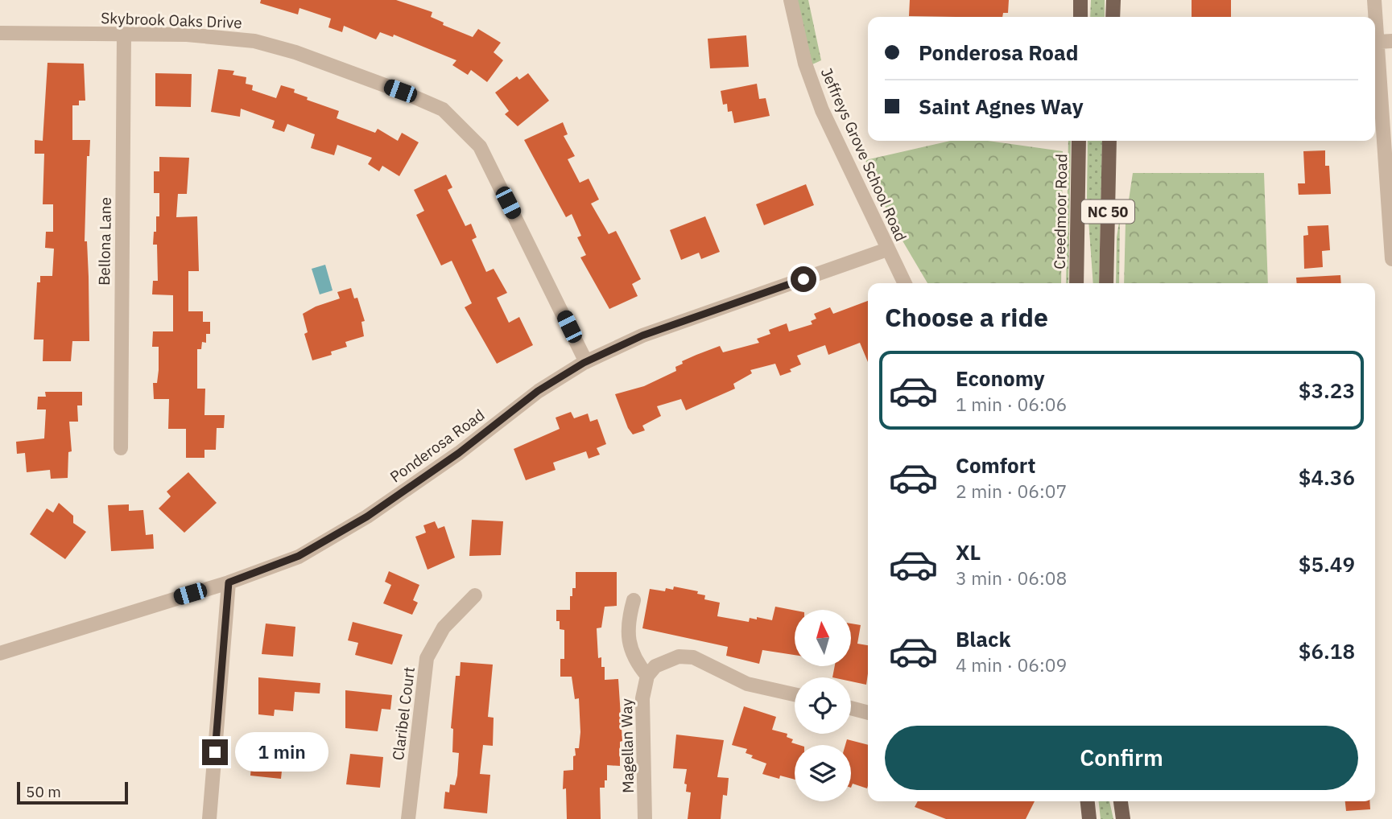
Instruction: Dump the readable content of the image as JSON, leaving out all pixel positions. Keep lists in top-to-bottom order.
{
  "streets": {
    "main road": ["Creedmoor Road", "NC 50"],
    "street": [
      "Skybrook Oaks Drive",
      "Jeffreys Grove School Road",
      "Bellona Lane",
      "Ponderosa Road",
      "Claribel Court",
      "Magellan Way"
    ]
  },
  "crossings": [
    ["Skybrook Oaks Drive", "Bellona Lane"],
    ["Skybrook Oaks Drive", "Ponderosa Road"],
    ["Jeffreys Grove School Road", "Ponderosa Road"]
  ],
  "scale_bar": "50 m",
  "north": "top",
  "page": {
    "banner": ["Ponderosa Road", "Saint Agnes Way"],
    "heading": "Choose a ride",
    "list": [
      {
        "name": "Economy",
        "note": "1 min · 06:06",
        "value": "$3.23"
      },
      {
        "name": "Comfort",
        "note": "2 min · 06:07",
        "value": "$4.36"
      },
      {
        "name": "XL",
        "note": "3 min · 06:08",
        "value": "$5.49"
      },
      {
        "name": "Black",
        "note": "4 min · 06:09",
        "value": "$6.18"
      }
    ],
    "buttons": "Confirm",
    "bubble": "1 min",
    "scale": "50 m"
  }
}
